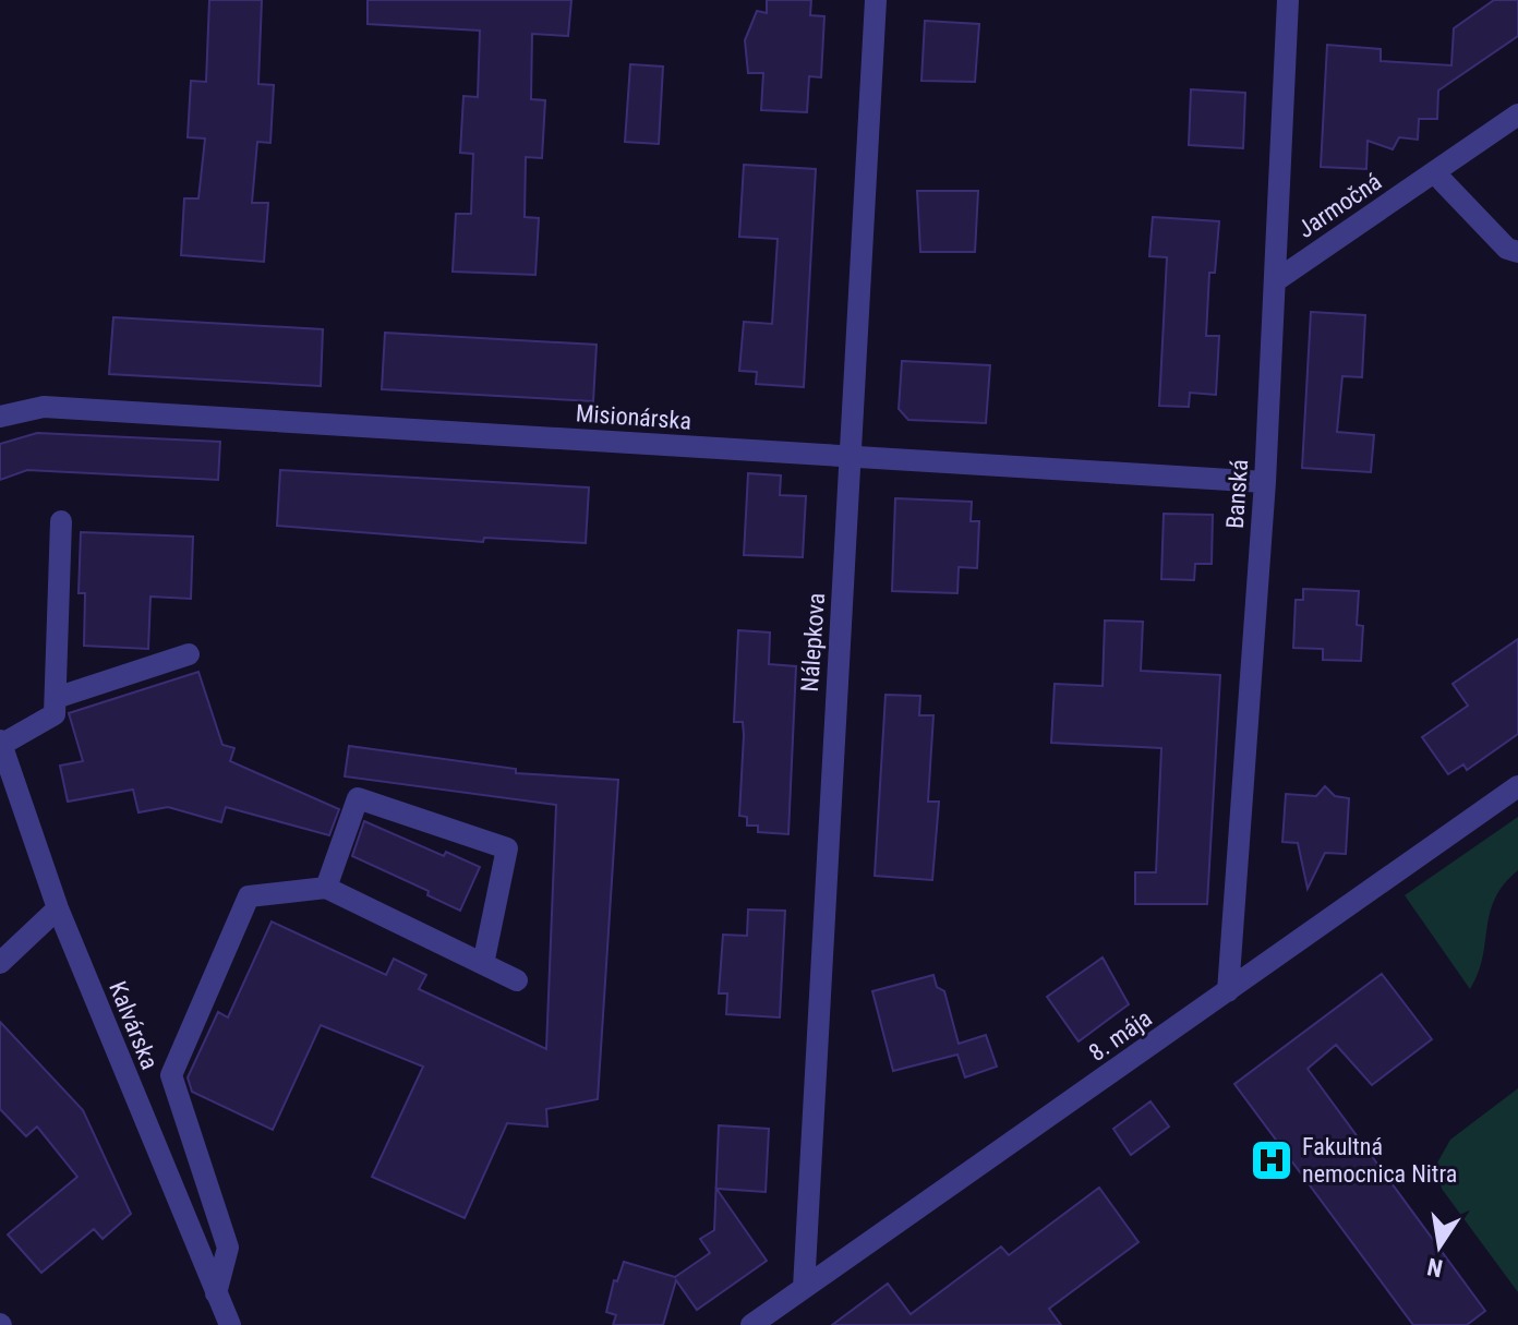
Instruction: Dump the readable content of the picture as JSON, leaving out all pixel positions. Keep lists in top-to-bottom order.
{
  "streets": {
    "street": [
      "Jarmočná",
      "Misionárska",
      "Banská",
      "Nálepkova",
      "Kalvárska",
      "8. mája"
    ]
  },
  "crossings": [
    ["Jarmočná", "Banská"],
    ["Misionárska", "Banská"],
    ["Misionárska", "Nálepkova"],
    ["Banská", "8. mája"],
    ["Nálepkova", "8. mája"]
  ],
  "places": {
    "hospital": ["Fakultná nemocnica Nitra"]
  },
  "north": "bottom"
}
